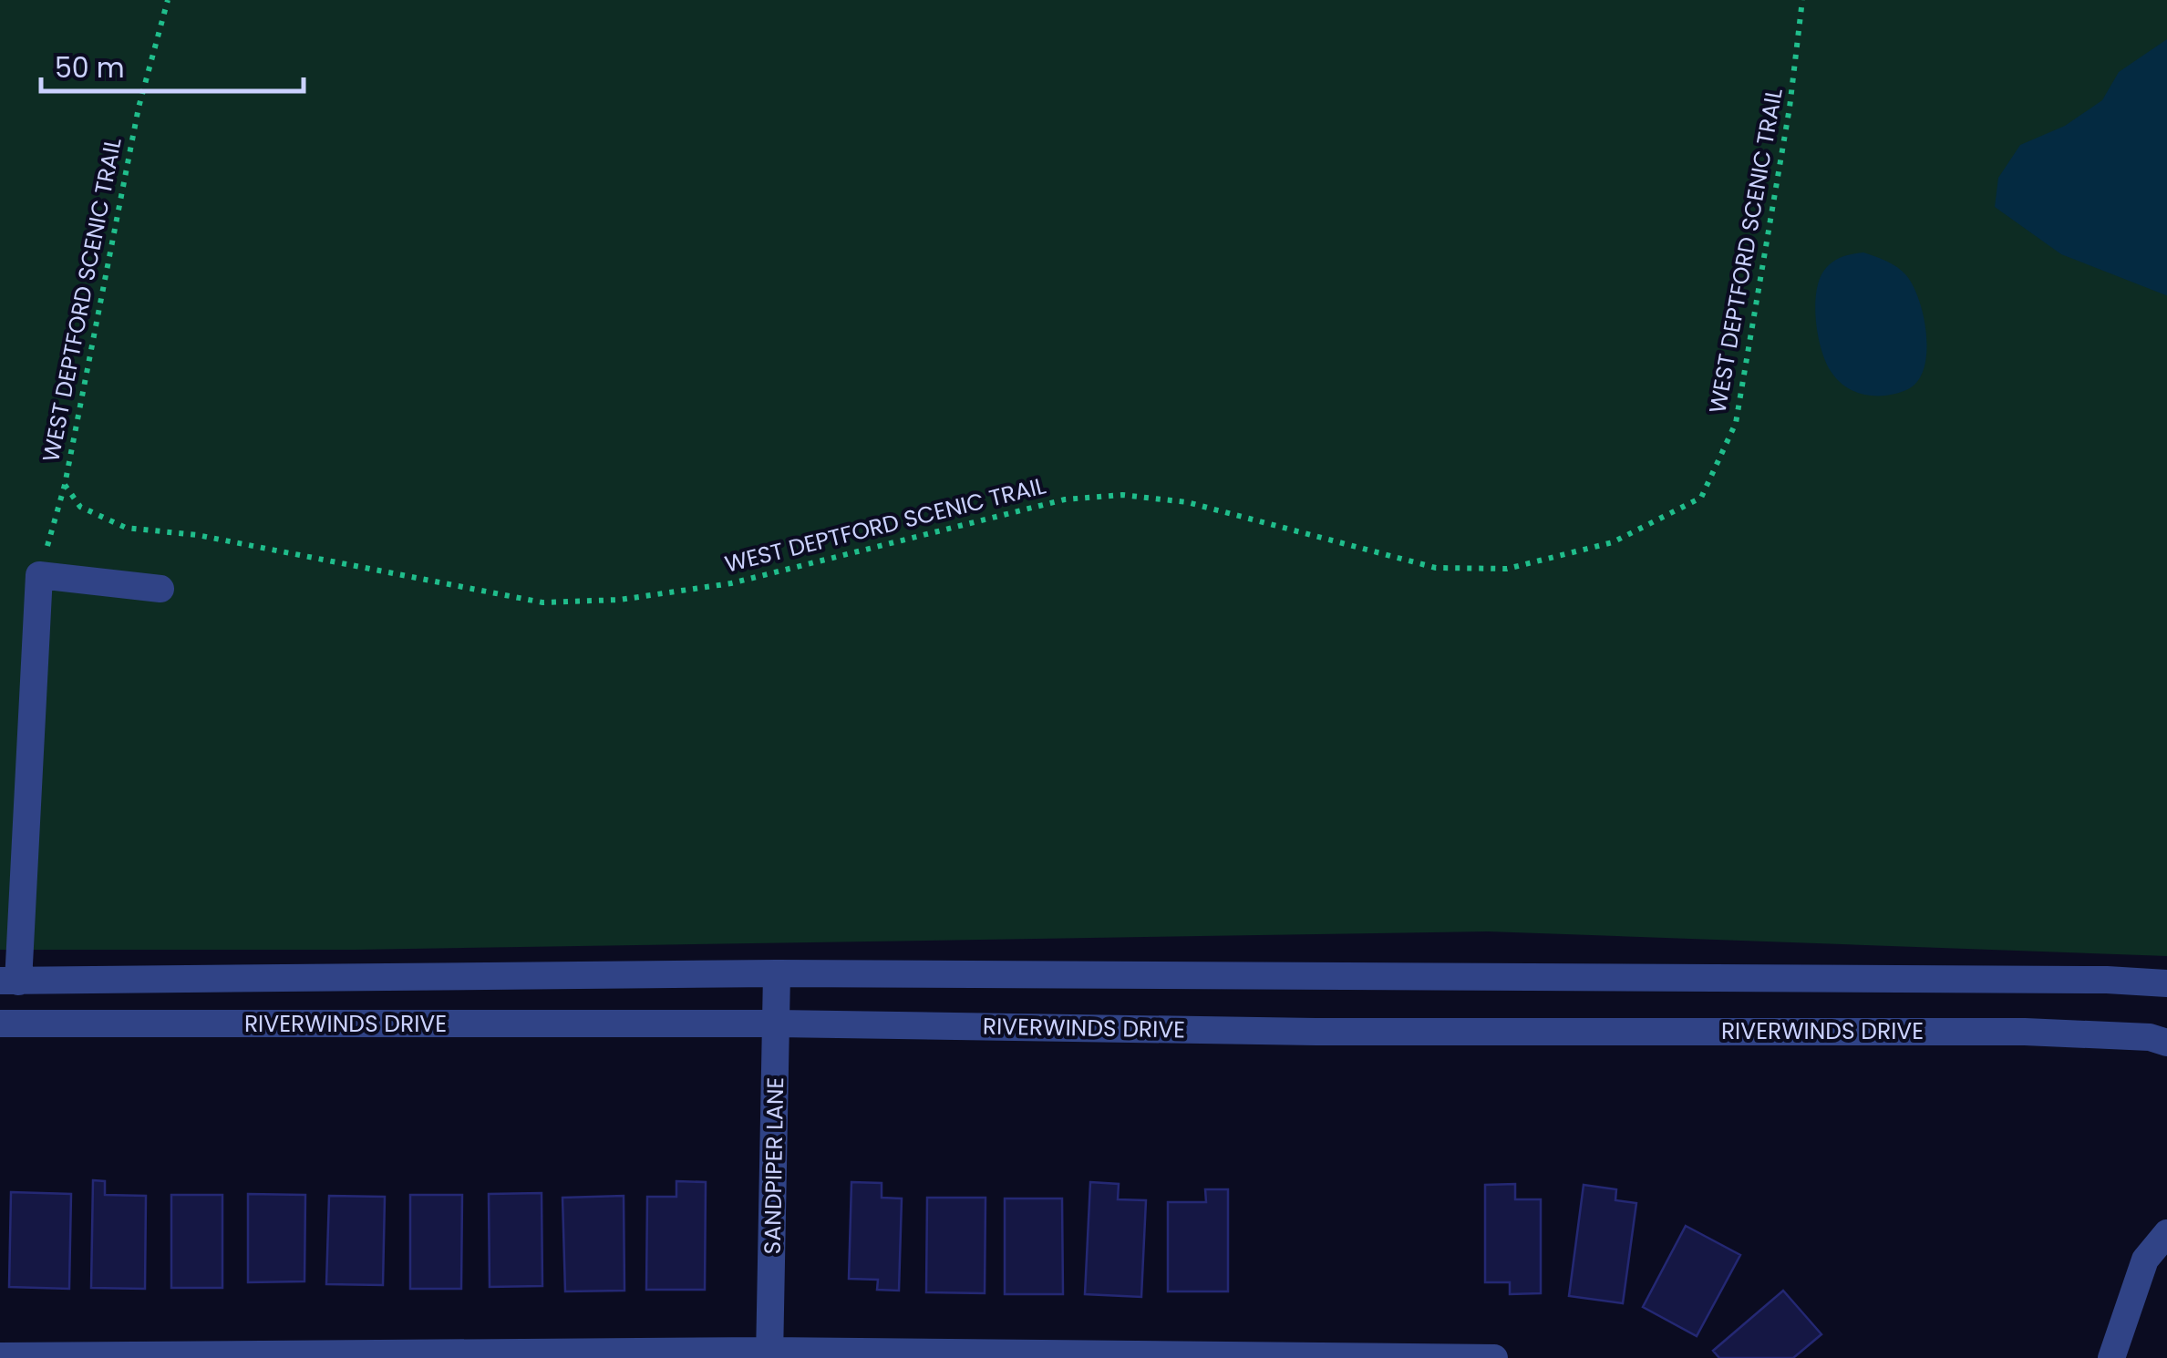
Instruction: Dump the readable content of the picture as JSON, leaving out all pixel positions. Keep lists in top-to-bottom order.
{
  "streets": {
    "street": ["RIVERWINDS DRIVE", "SANDPIPER LANE"],
    "path": ["WEST DEPTFORD SCENIC TRAIL"]
  },
  "crossings": [
    ["RIVERWINDS DRIVE", "SANDPIPER LANE"]
  ],
  "scale_bar": "50 m"
}
